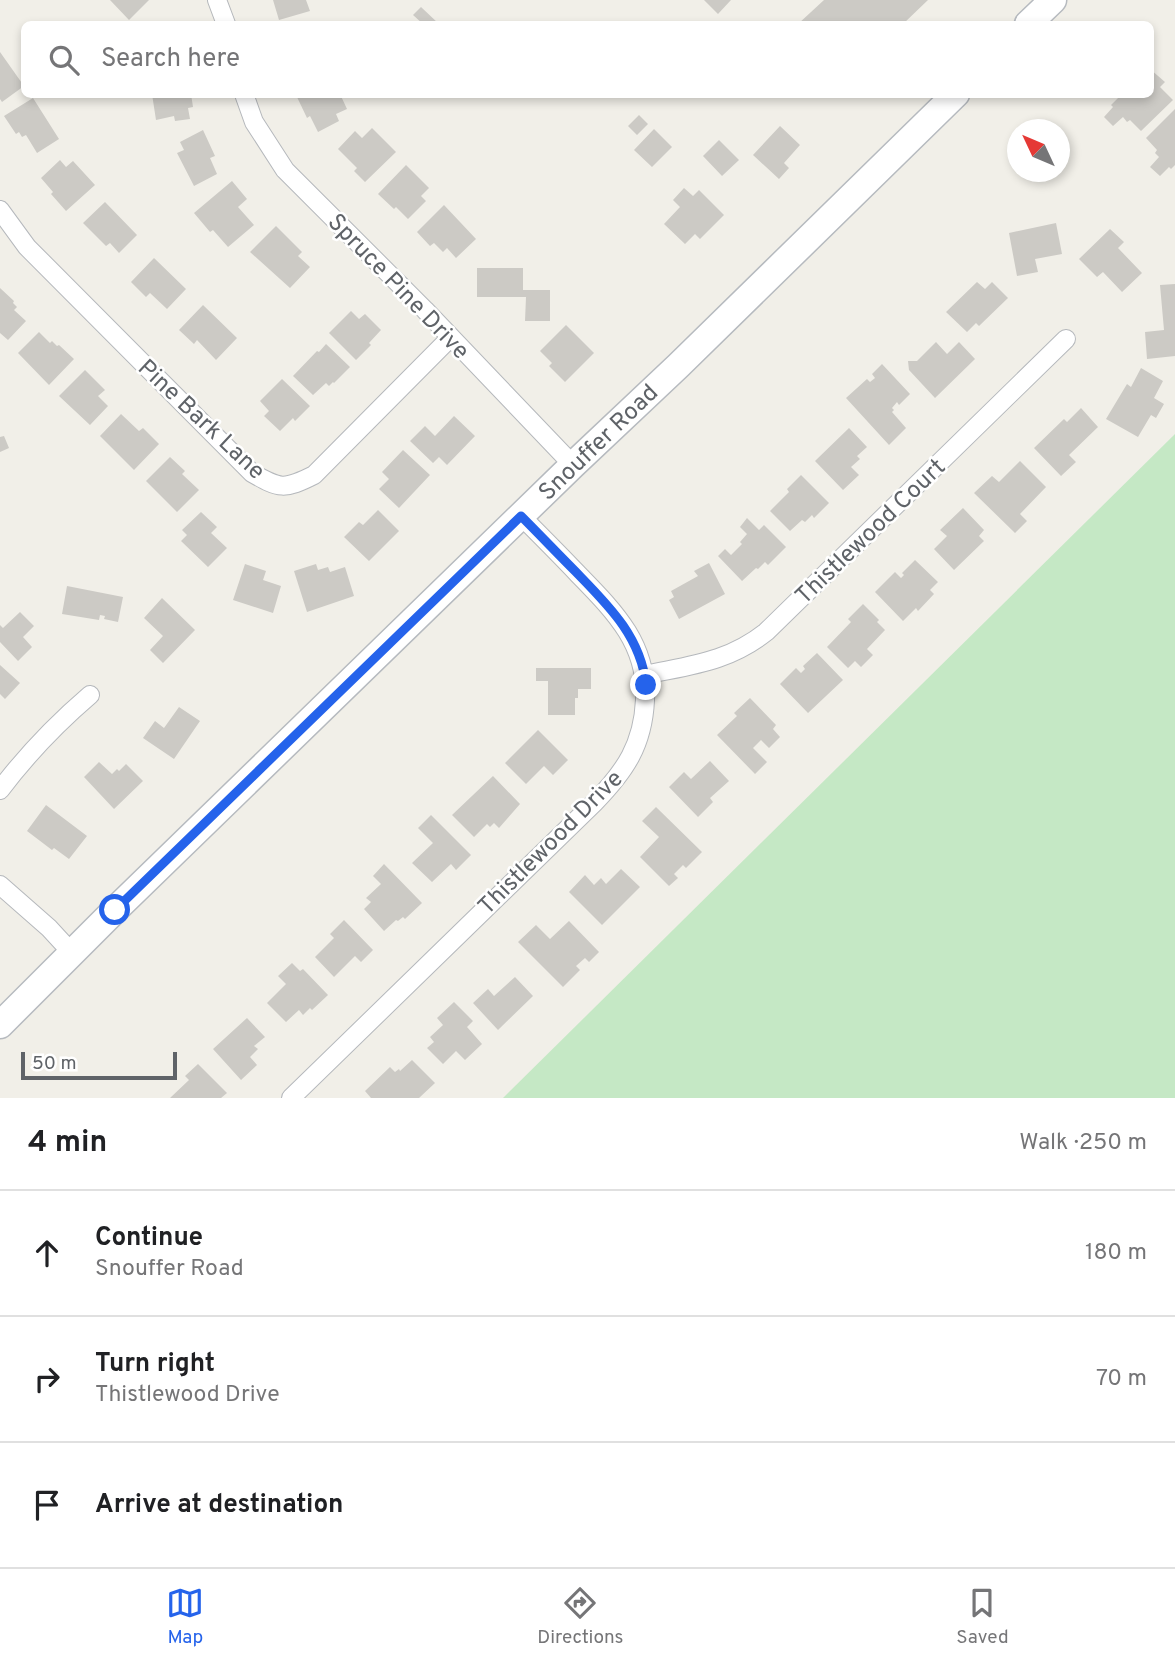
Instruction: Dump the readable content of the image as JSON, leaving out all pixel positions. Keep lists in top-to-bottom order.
{
  "streets": {
    "main road": ["Snouffer Road"],
    "street": [
      "Spruce Pine Drive",
      "Pine Bark Lane",
      "Thistlewood Court",
      "Thistlewood Drive"
    ]
  },
  "crossings": [
    ["Spruce Pine Drive", "Pine Bark Lane"],
    ["Spruce Pine Drive", "Snouffer Road"],
    ["Snouffer Road", "Thistlewood Drive"],
    ["Thistlewood Court", "Thistlewood Drive"]
  ],
  "scale_bar": "50 m",
  "north": "top left",
  "page": {
    "search": "Search here",
    "scale": "50 m",
    "heading": ["4 min", "Walk · 250 m"],
    "list": [
      ["Continue", "Snouffer Road", "180 m"],
      ["Turn right", "Thistlewood Drive", "70 m"],
      "Arrive at destination"
    ],
    "nav": ["Map", "Directions", "Saved"]
  }
}
